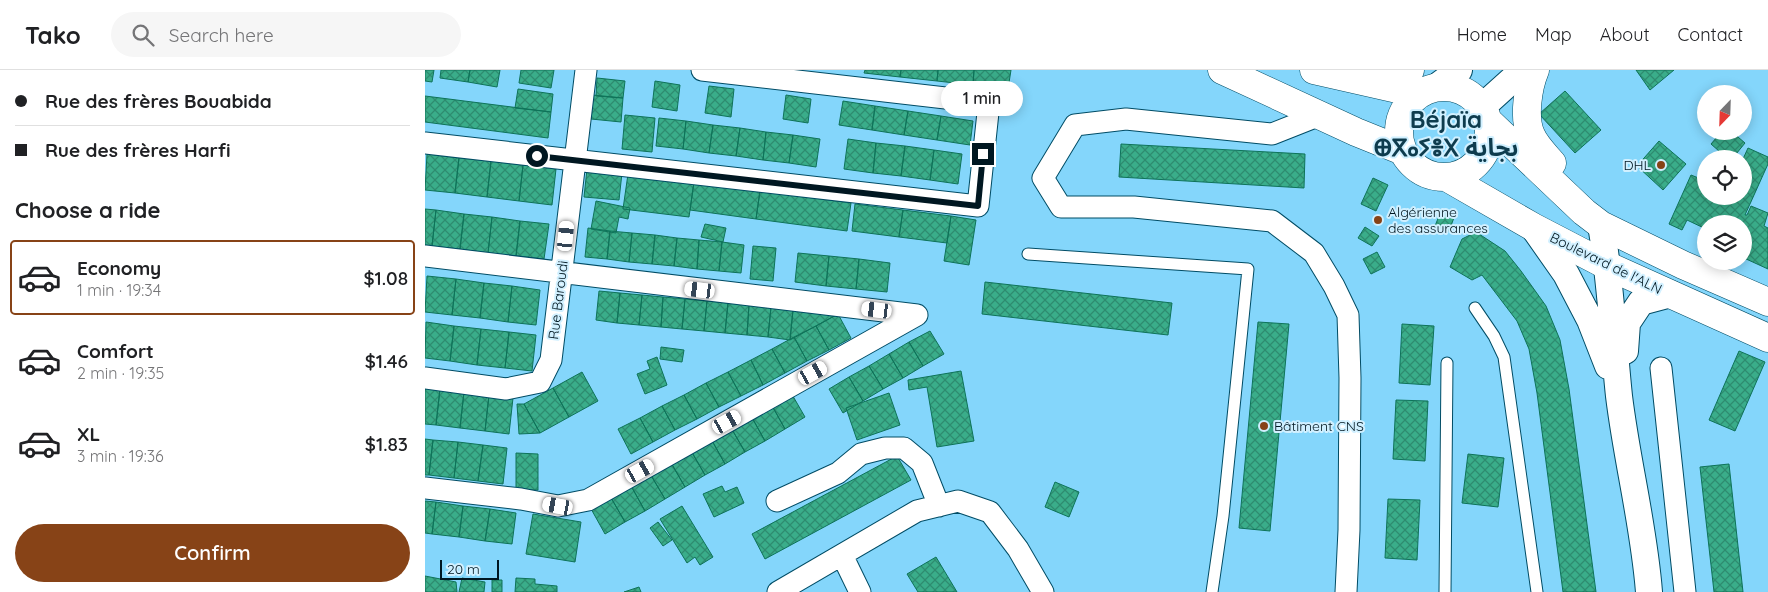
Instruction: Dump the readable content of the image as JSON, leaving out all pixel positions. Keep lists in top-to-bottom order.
{
  "streets": {
    "main road": ["Boulevard de l'ALN"],
    "street": ["Rue Baroudi"]
  },
  "districts": ["Béjaïa ⴲⴳⴰⵢⴻⵝ بجاية"],
  "places": ["DHL", "Algérienne des assurances", "Bâtiment CNS"],
  "scale_bar": "20 m",
  "north": "bottom left",
  "page": {
    "header": "Tako",
    "search": "Search here",
    "nav": [
      "Home",
      "Map",
      "About",
      "Contact"
    ],
    "banner": ["Rue des frères Bouabida", "Rue des frères Harfi"],
    "bubble": "1 min",
    "heading": "Choose a ride",
    "list": [
      {
        "name": "Economy",
        "note": "1 min · 19:34",
        "value": "$1.08"
      },
      {
        "name": "Comfort",
        "note": "2 min · 19:35",
        "value": "$1.46"
      },
      {
        "name": "XL",
        "note": "3 min · 19:36",
        "value": "$1.83"
      }
    ],
    "buttons": "Confirm",
    "scale": "20 m"
  }
}
